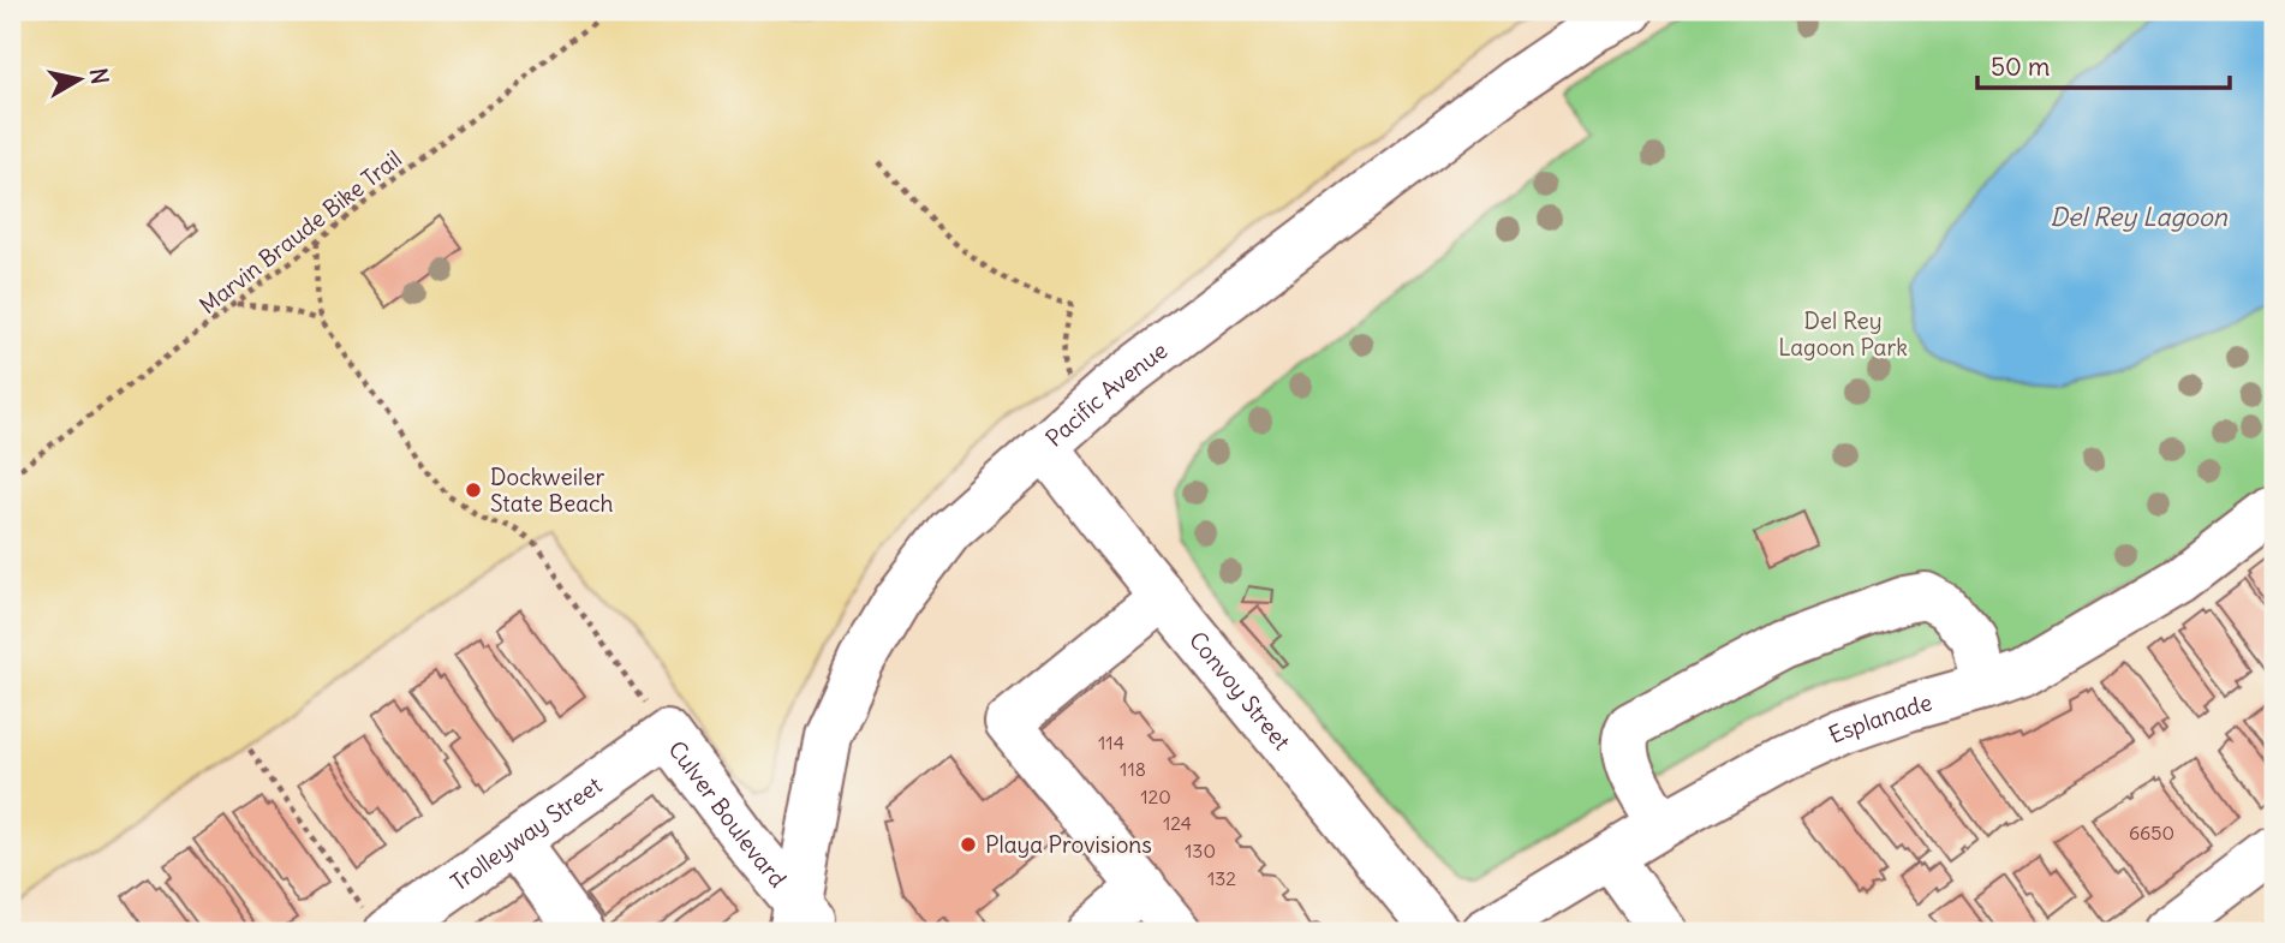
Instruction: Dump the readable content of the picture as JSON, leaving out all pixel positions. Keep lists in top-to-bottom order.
{
  "streets": {
    "street": [
      "Pacific Avenue",
      "Convoy Street",
      "Esplanade",
      "Culver Boulevard",
      "Trolleyway Street"
    ],
    "path": ["Marvin Braude Bike Trail"]
  },
  "crossings": [
    ["Pacific Avenue", "Convoy Street"],
    ["Pacific Avenue", "Culver Boulevard"],
    ["Culver Boulevard", "Trolleyway Street"]
  ],
  "water": ["Del Rey Lagoon"],
  "parks": ["Del Rey Lagoon Park"],
  "places": ["Dockweiler State Beach", "Playa Provisions"],
  "house_numbers": [
    "114",
    "118",
    "120",
    "124",
    "6650",
    "130",
    "132"
  ],
  "scale_bar": "50 m",
  "north": "right"
}
